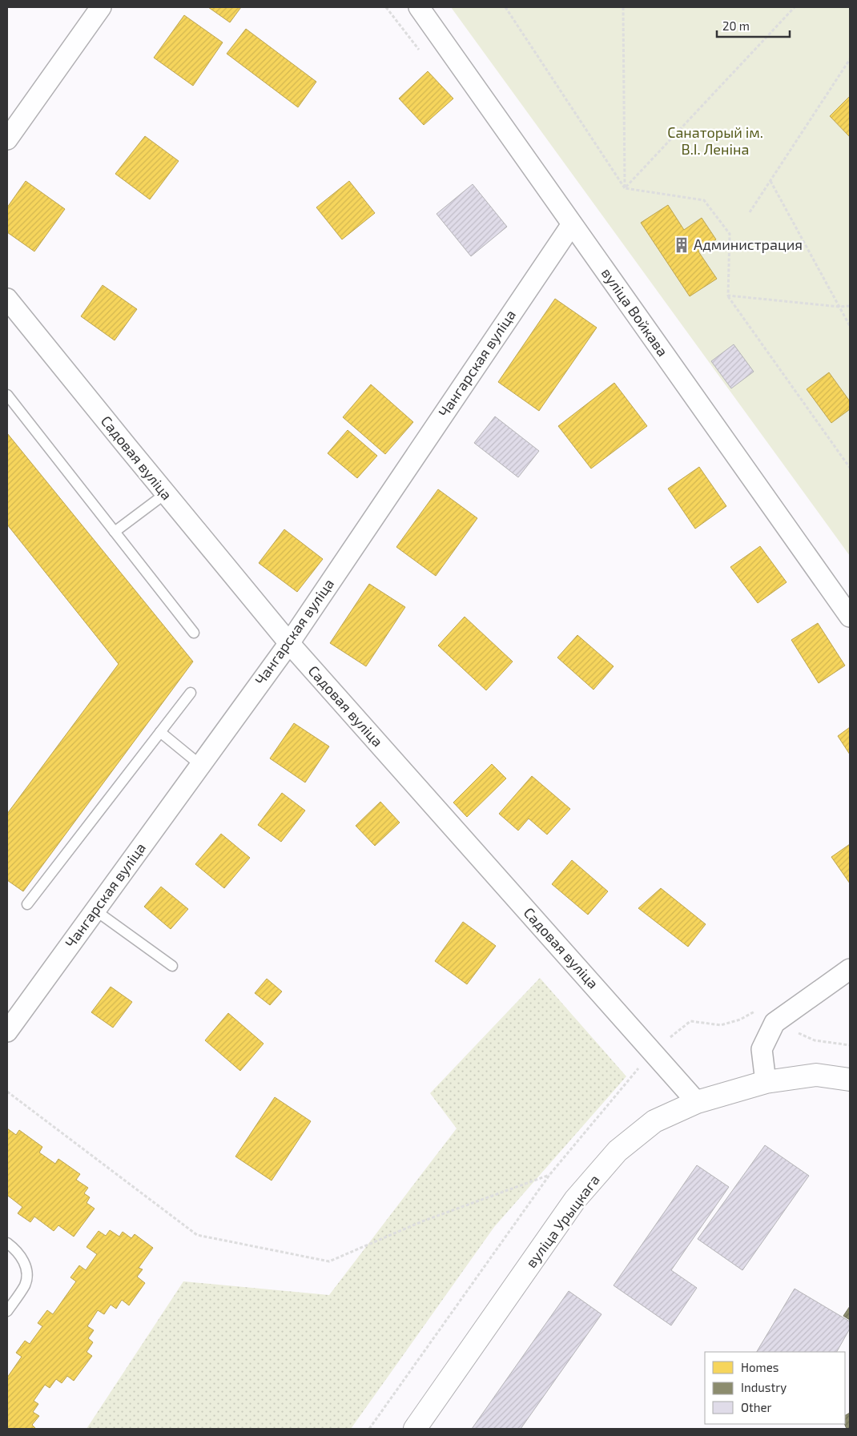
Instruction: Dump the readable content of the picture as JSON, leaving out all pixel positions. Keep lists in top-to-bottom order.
{
  "streets": {
    "main road": ["вуліца Урыцкага"],
    "street": ["вуліца Войкава", "Чангарская вуліца", "Садовая вуліца"]
  },
  "crossings": [
    ["вуліца Войкава", "Чангарская вуліца"],
    ["Чангарская вуліца", "Садовая вуліца"],
    ["Садовая вуліца", "вуліца Урыцкага"]
  ],
  "parks": ["Санаторый ім. В.І. Леніна"],
  "places": {
    "building": ["Администрация"]
  },
  "legend": ["Homes", "Industry", "Other"],
  "scale_bar": "20 m"
}
